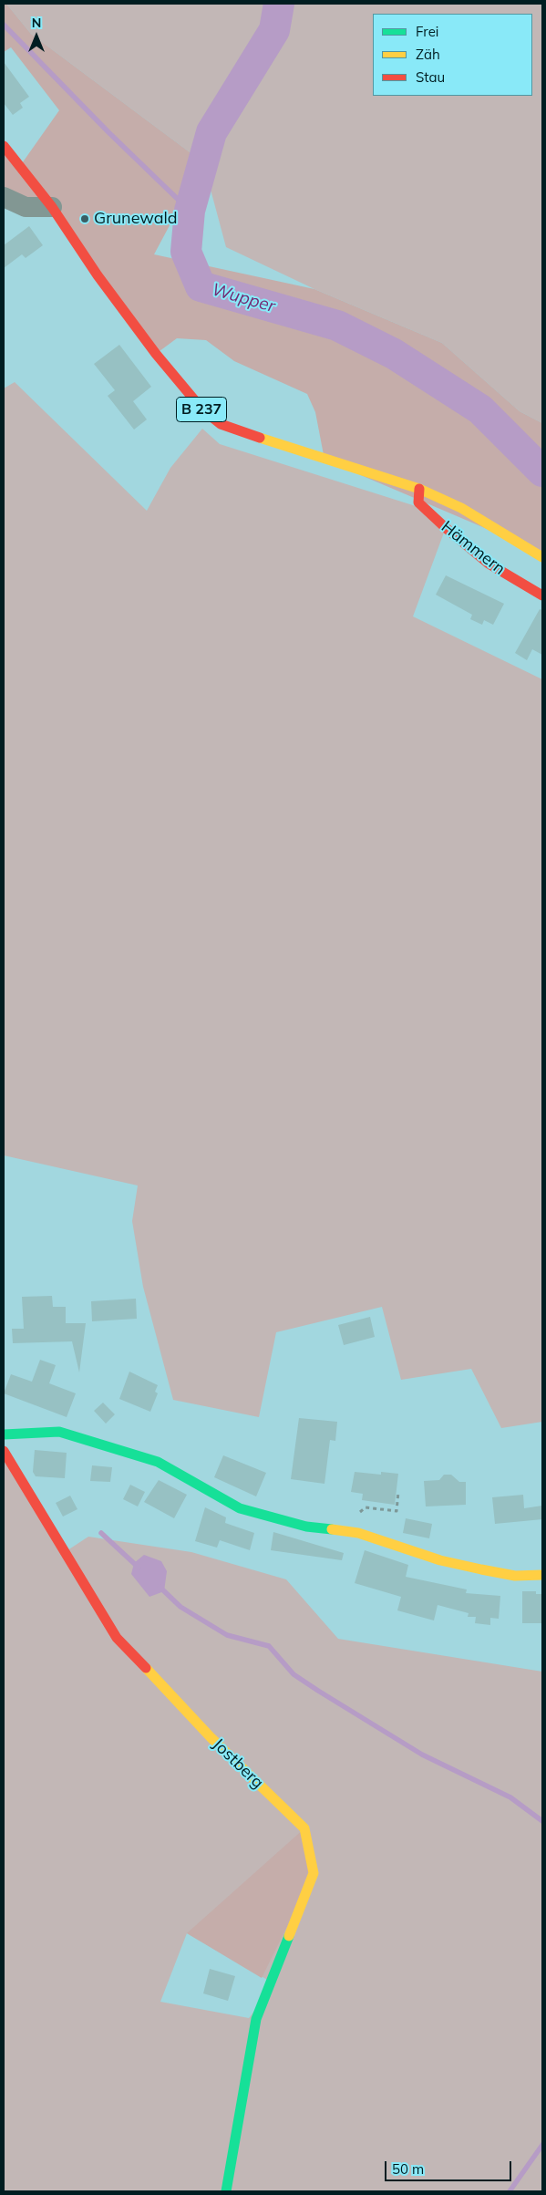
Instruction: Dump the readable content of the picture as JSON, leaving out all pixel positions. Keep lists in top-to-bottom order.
{
  "streets": {
    "street": ["B 237", "Hämmern", "Jostberg"]
  },
  "crossings": [
    ["B 237", "Hämmern"]
  ],
  "water": ["Wupper"],
  "places": ["Grunewald"],
  "legend": ["Frei", "Zäh", "Stau"],
  "scale_bar": "50 m",
  "north": "top"
}
